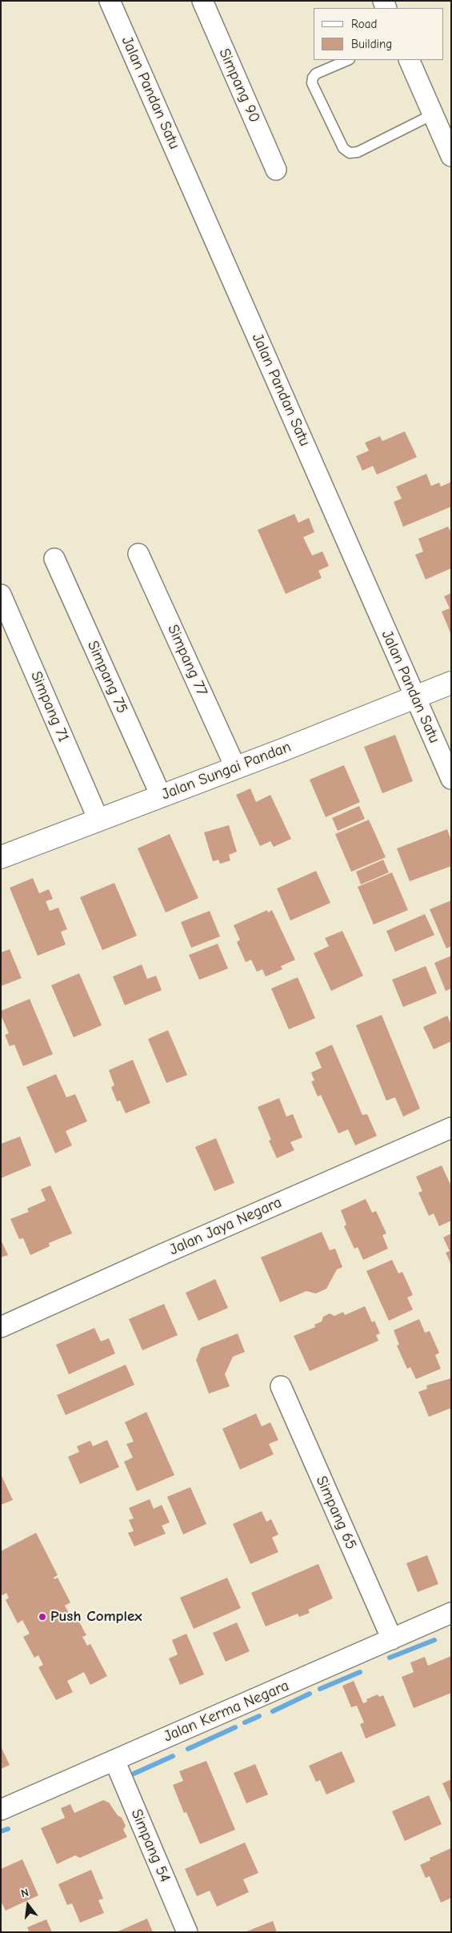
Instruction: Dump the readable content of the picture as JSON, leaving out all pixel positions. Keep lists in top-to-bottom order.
{
  "streets": {
    "street": [
      "Simpang 90",
      "Jalan Pandan Satu",
      "Simpang 77",
      "Simpang 75",
      "Simpang 71",
      "Jalan Sungai Pandan",
      "Jalan Jaya Negara",
      "Simpang 65",
      "Jalan Kerma Negara",
      "Simpang 54"
    ]
  },
  "crossings": [
    ["Jalan Pandan Satu", "Jalan Sungai Pandan"],
    ["Simpang 77", "Jalan Sungai Pandan"],
    ["Simpang 75", "Jalan Sungai Pandan"],
    ["Simpang 71", "Jalan Sungai Pandan"],
    ["Simpang 65", "Jalan Kerma Negara"],
    ["Jalan Kerma Negara", "Simpang 54"]
  ],
  "places": ["Push Complex"],
  "legend": ["Road", "Building"],
  "north": "top"
}
